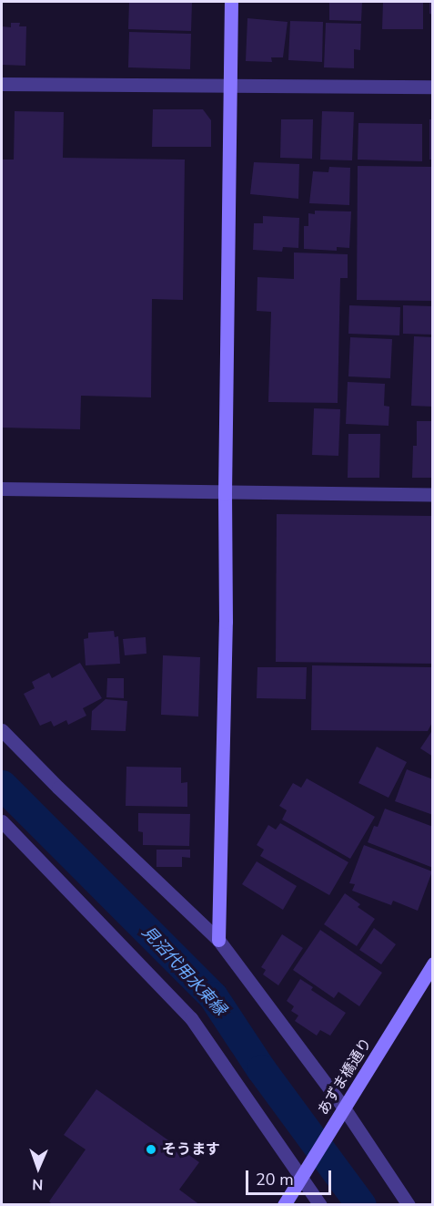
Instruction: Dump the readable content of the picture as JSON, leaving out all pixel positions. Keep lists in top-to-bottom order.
{
  "streets": {
    "street": ["あずま橋通り"]
  },
  "water": ["見沼代用水東縁"],
  "places": ["そうます"],
  "scale_bar": "20 m",
  "north": "bottom"
}
